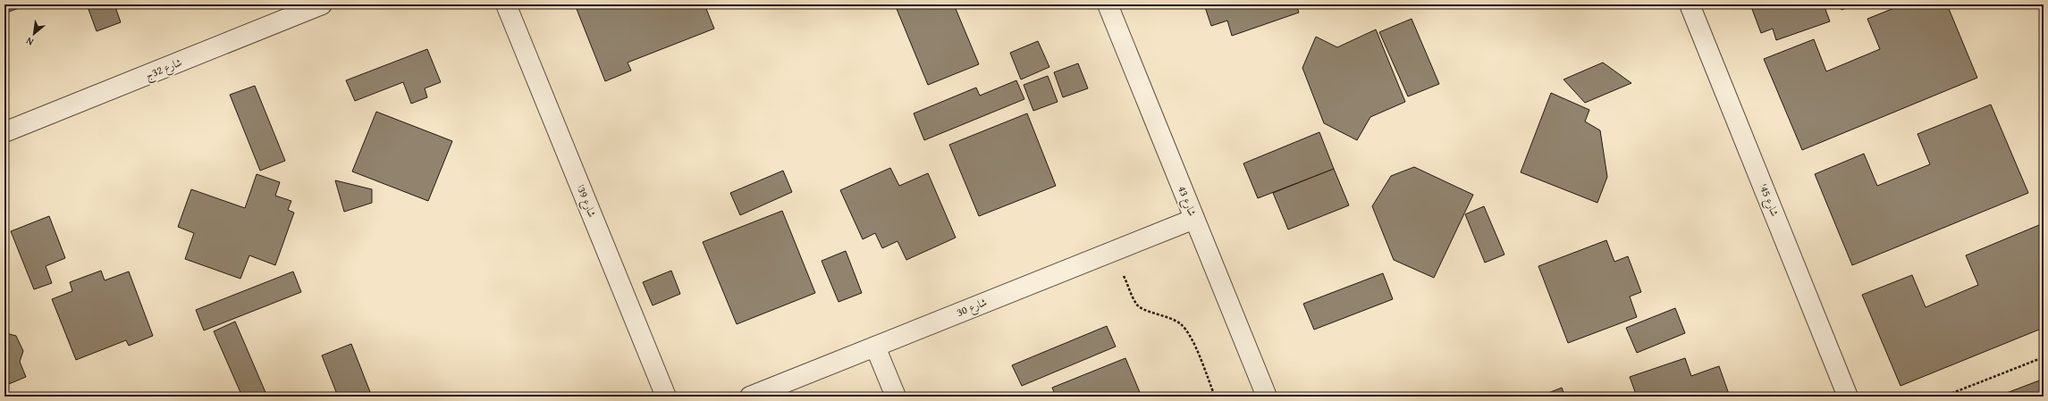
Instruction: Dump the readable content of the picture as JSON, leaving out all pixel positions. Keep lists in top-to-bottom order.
{
  "streets": {
    "street": [
      "شارع 32ج",
      "شارع 45ا",
      "شارع 39ا",
      "شارع 43",
      "شارع 30"
    ]
  },
  "crossings": [
    ["شارع 43", "شارع 30"]
  ],
  "north": "bottom left"
}
